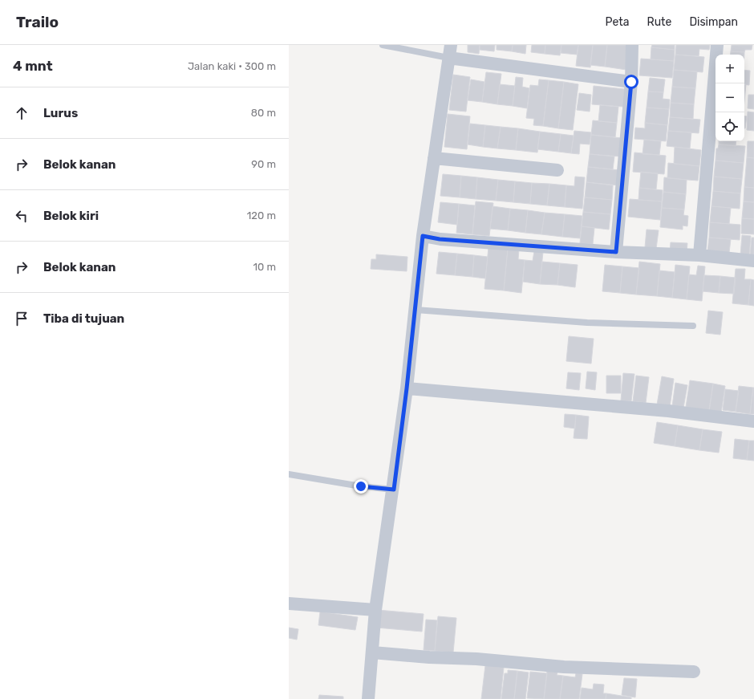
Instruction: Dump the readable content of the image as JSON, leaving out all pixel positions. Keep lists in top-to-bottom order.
{
  "page": {
    "header": "Trailo",
    "nav": ["Peta", "Rute", "Disimpan"],
    "heading": ["4 mnt", "Jalan kaki · 300 m"],
    "map_buttons": ["+", "−"],
    "list": [
      ["Lurus", "80 m"],
      ["Belok kanan", "90 m"],
      ["Belok kiri", "120 m"],
      ["Belok kanan", "10 m"],
      "Tiba di tujuan"
    ]
  }
}
